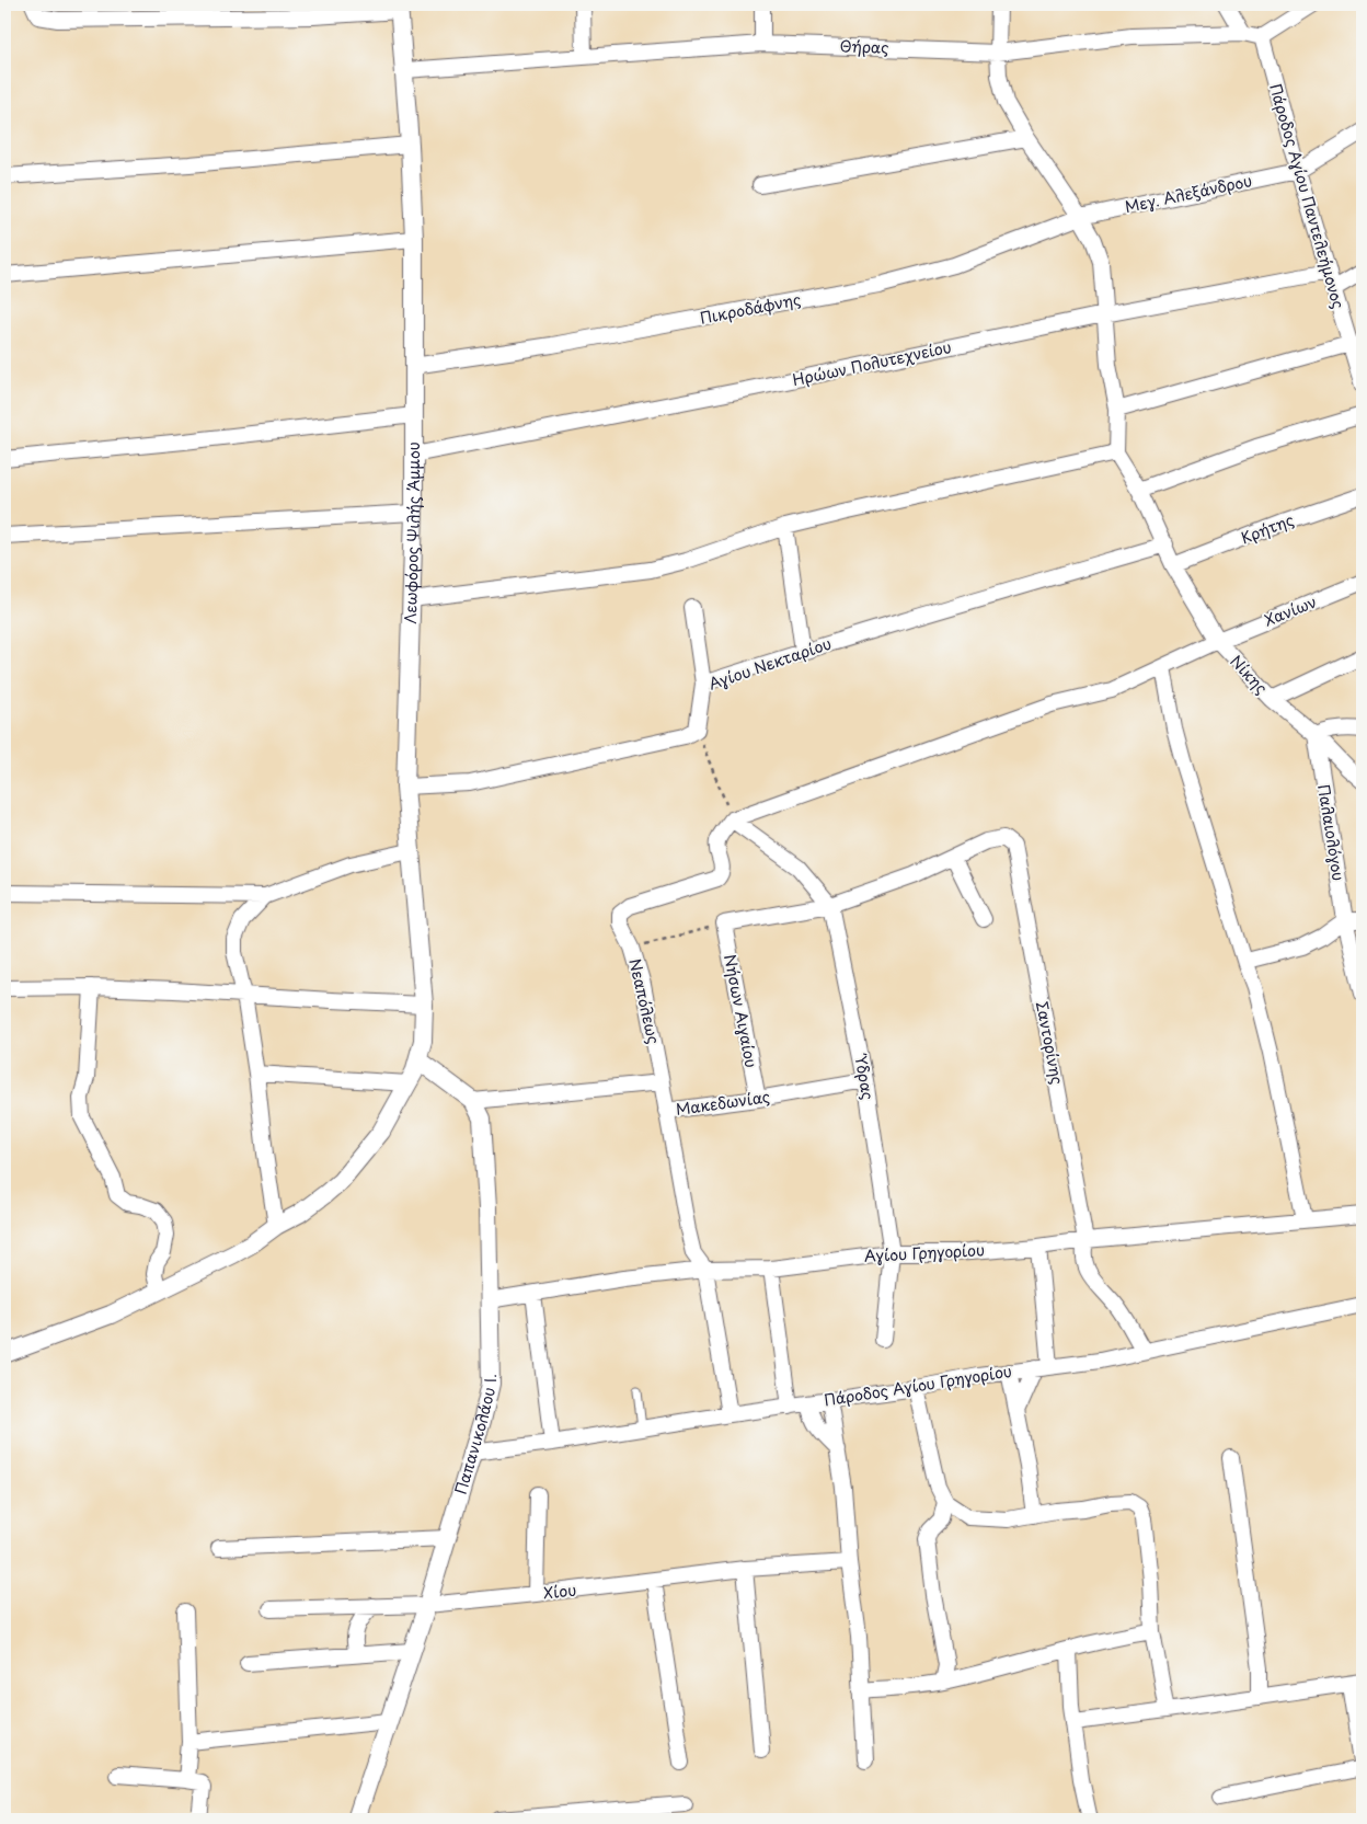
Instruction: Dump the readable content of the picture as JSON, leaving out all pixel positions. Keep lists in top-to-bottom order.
{
  "streets": {
    "street": [
      "Θήρας",
      "Μεγ. Αλεξάνδρου",
      "Πάροδος Αγίου Παντελεήμονος",
      "Πικροδάφνης",
      "Ηρώων Πολυτεχνείου",
      "Κρήτης",
      "Λεωφόρος Ψιλής Άμμου",
      "Χανίων",
      "Αγίου Νεκταρίου",
      "Νίκης",
      "Παλαιολόγου",
      "Νεαπόλεως",
      "Νήσων Αιγαίου",
      "Σαντορίνης",
      "Ύδρας",
      "Μακεδωνίας",
      "Αγίου Γρηγορίου",
      "Πάροδος Αγίου Γρηγορίου",
      "Παπανικολάου Ι.",
      "Χίου"
    ]
  },
  "crossings": [
    ["Θήρας", "Πάροδος Αγίου Παντελεήμονος"],
    ["Θήρας", "Λεωφόρος Ψιλής Άμμου"],
    ["Μεγ. Αλεξάνδρου", "Πάροδος Αγίου Παντελεήμονος"],
    ["Μεγ. Αλεξάνδρου", "Πικροδάφνης"],
    ["Πάροδος Αγίου Παντελεήμονος", "Ηρώων Πολυτεχνείου"],
    ["Πικροδάφνης", "Λεωφόρος Ψιλής Άμμου"],
    ["Ηρώων Πολυτεχνείου", "Λεωφόρος Ψιλής Άμμου"],
    ["Κρήτης", "Νίκης"],
    ["Χανίων", "Νίκης"],
    ["Χανίων", "Νεαπόλεως"],
    ["Αγίου Νεκταρίου", "Νίκης"],
    ["Νίκης", "Παλαιολόγου"],
    ["Νεαπόλεως", "Μακεδωνίας"],
    ["Νήσων Αιγαίου", "Μακεδωνίας"],
    ["Σαντορίνης", "Αγίου Γρηγορίου"],
    ["Σαντορίνης", "Πάροδος Αγίου Γρηγορίου"],
    ["Ύδρας", "Μακεδωνίας"],
    ["Ύδρας", "Αγίου Γρηγορίου"],
    ["Μακεδωνίας", "Παπανικολάου Ι."],
    ["Αγίου Γρηγορίου", "Παπανικολάου Ι."],
    ["Πάροδος Αγίου Γρηγορίου", "Παπανικολάου Ι."],
    ["Παπανικολάου Ι.", "Χίου"]
  ]
}
